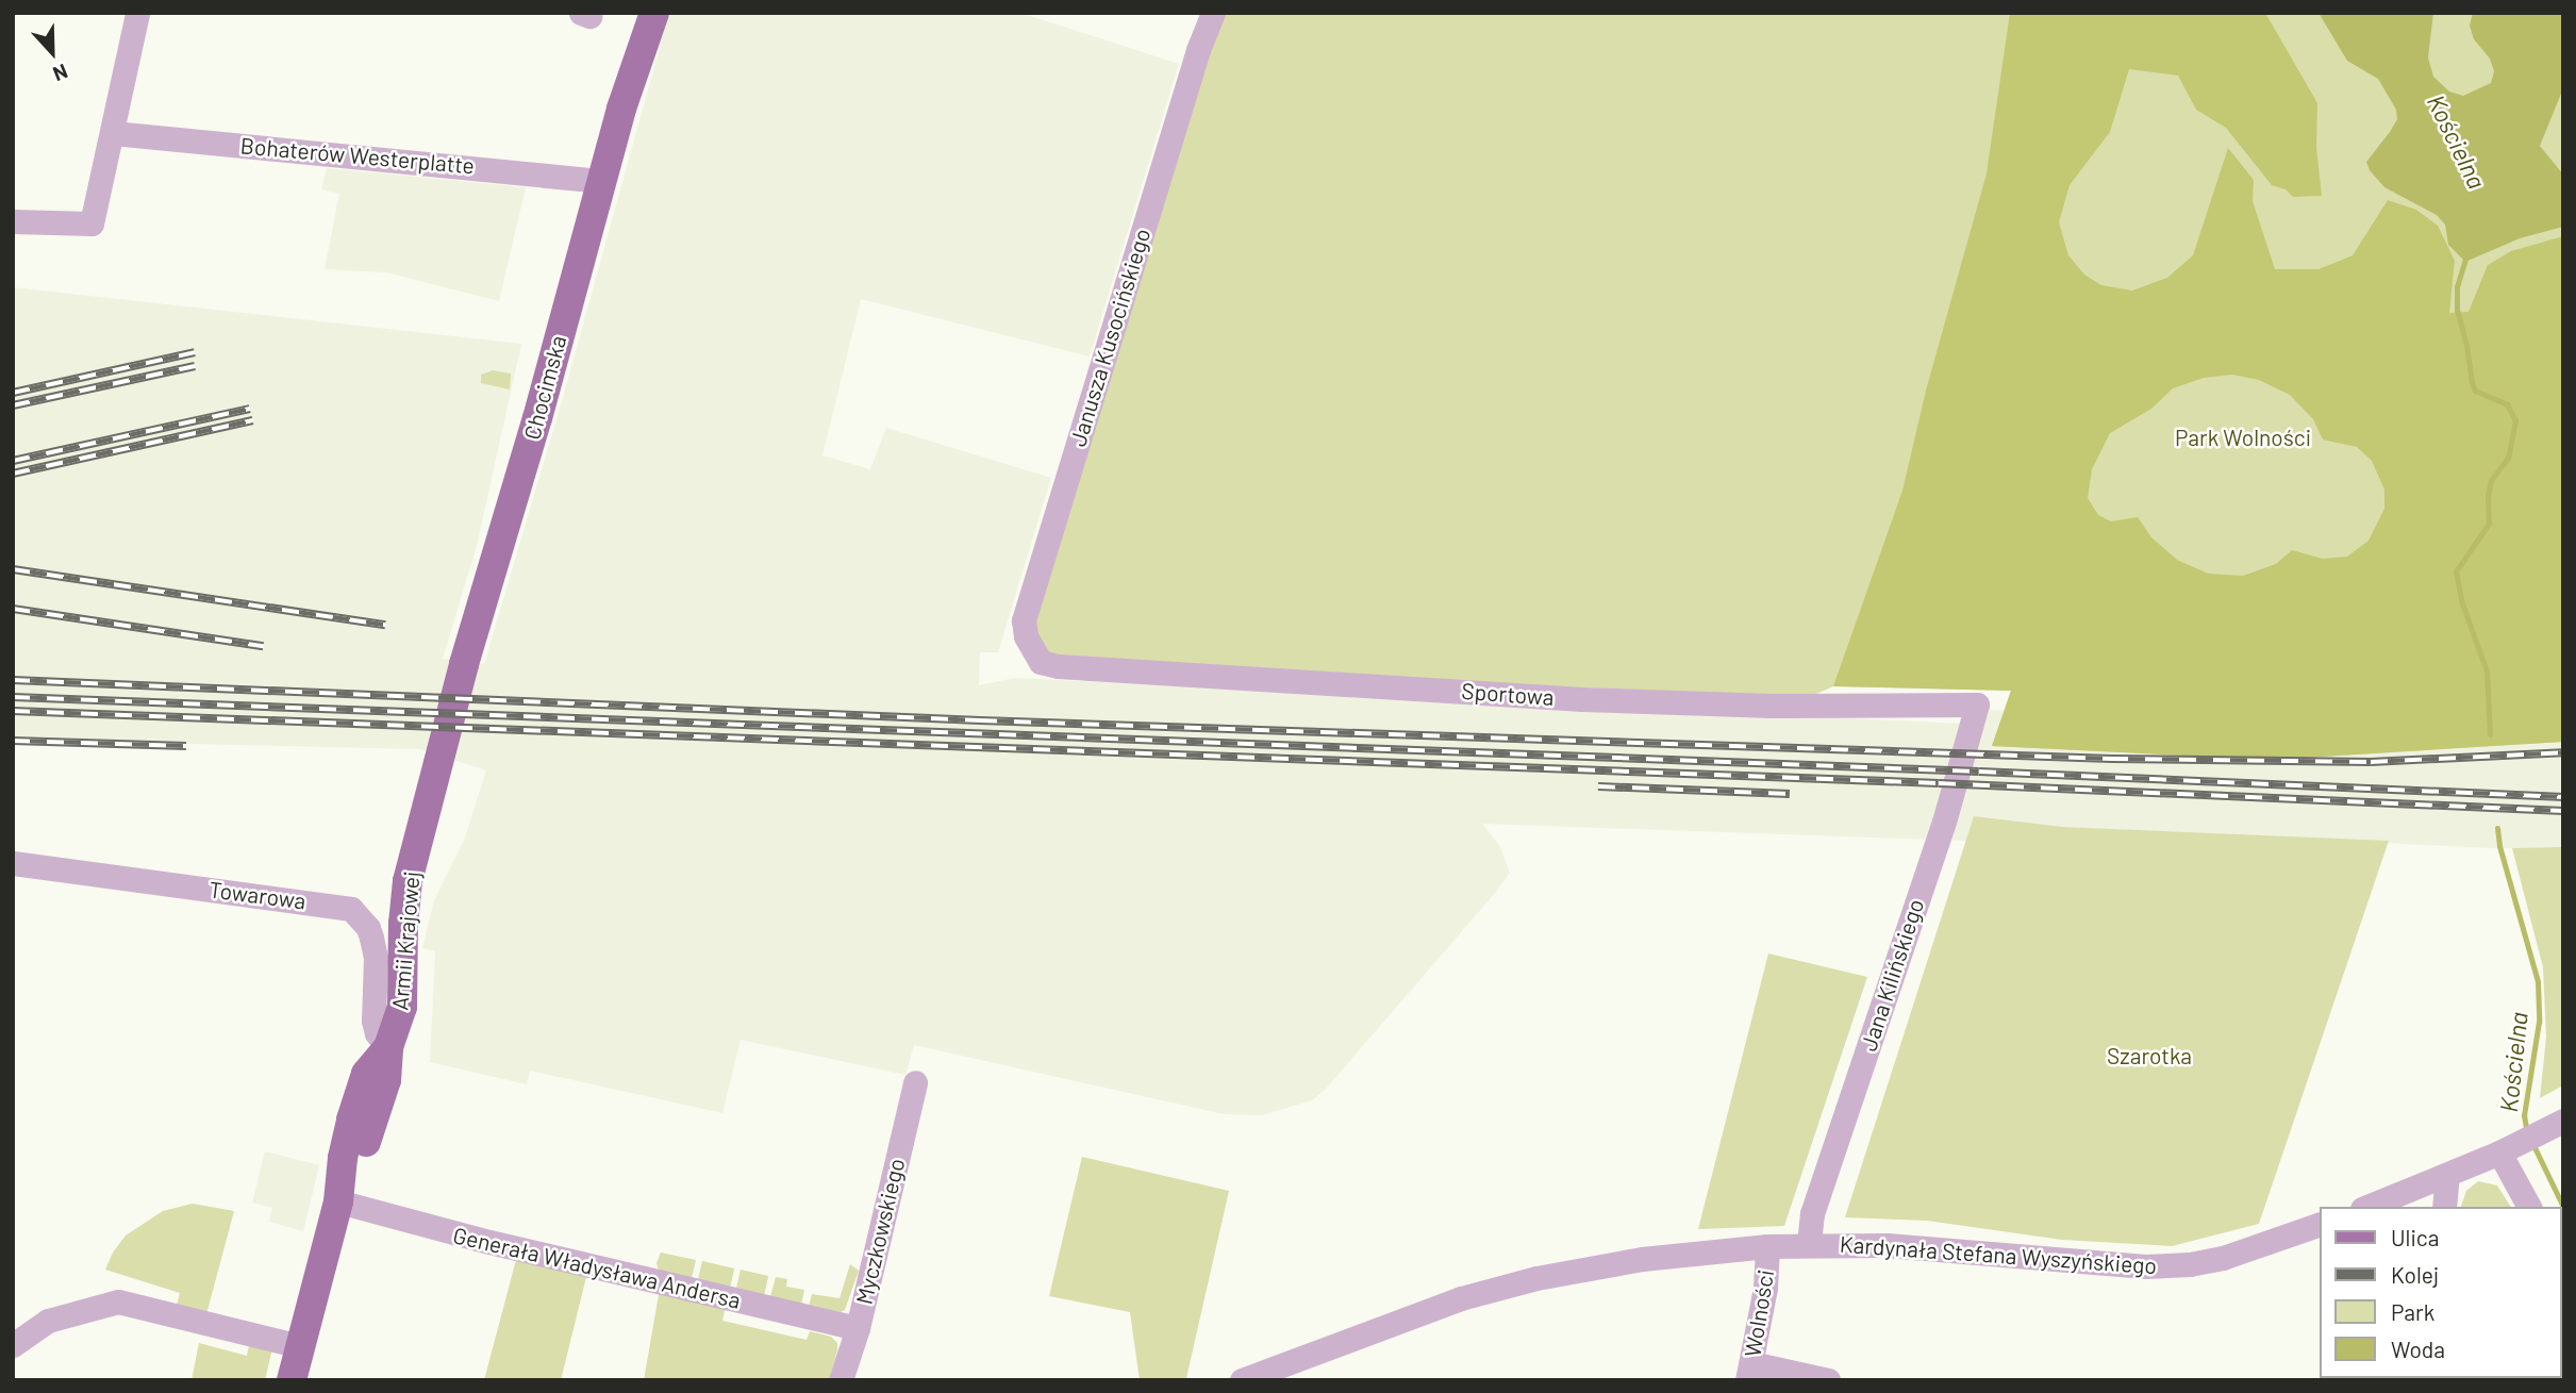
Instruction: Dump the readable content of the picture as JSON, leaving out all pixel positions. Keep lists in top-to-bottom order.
{
  "streets": {
    "main road": ["Chocimska", "Armii Krajowej"],
    "street": [
      "Bohaterów Westerplatte",
      "Janusza Kusocińskiego",
      "Sportowa",
      "Towarowa",
      "Jana Kilińskiego",
      "Myczkowskiego",
      "Kardynała Stefana Wyszyńskiego",
      "Generała Władysława Andersa",
      "Wolności"
    ]
  },
  "crossings": [
    ["Bohaterów Westerplatte", "Chocimska"],
    ["Janusza Kusocińskiego", "Sportowa"],
    ["Chocimska", "Armii Krajowej"],
    ["Sportowa", "Jana Kilińskiego"],
    ["Towarowa", "Armii Krajowej"],
    ["Armii Krajowej", "Generała Władysława Andersa"],
    ["Jana Kilińskiego", "Kardynała Stefana Wyszyńskiego"],
    ["Myczkowskiego", "Generała Władysława Andersa"],
    ["Kardynała Stefana Wyszyńskiego", "Wolności"]
  ],
  "water": ["Kościelna"],
  "parks": ["Park Wolności", "Szarotka"],
  "legend": [
    "Ulica",
    "Kolej",
    "Park",
    "Woda"
  ],
  "north": "bottom"
}
